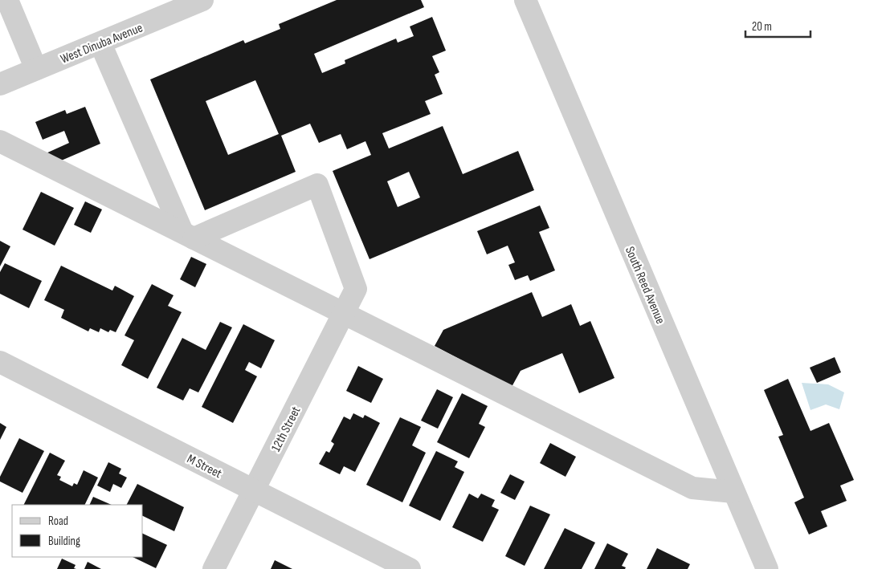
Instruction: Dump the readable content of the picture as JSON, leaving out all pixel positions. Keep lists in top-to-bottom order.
{
  "streets": {
    "street": [
      "West Dinuba Avenue",
      "South Reed Avenue",
      "12th Street",
      "M Street"
    ]
  },
  "crossings": [
    ["12th Street", "M Street"]
  ],
  "legend": ["Road", "Building"],
  "scale_bar": "20 m"
}
